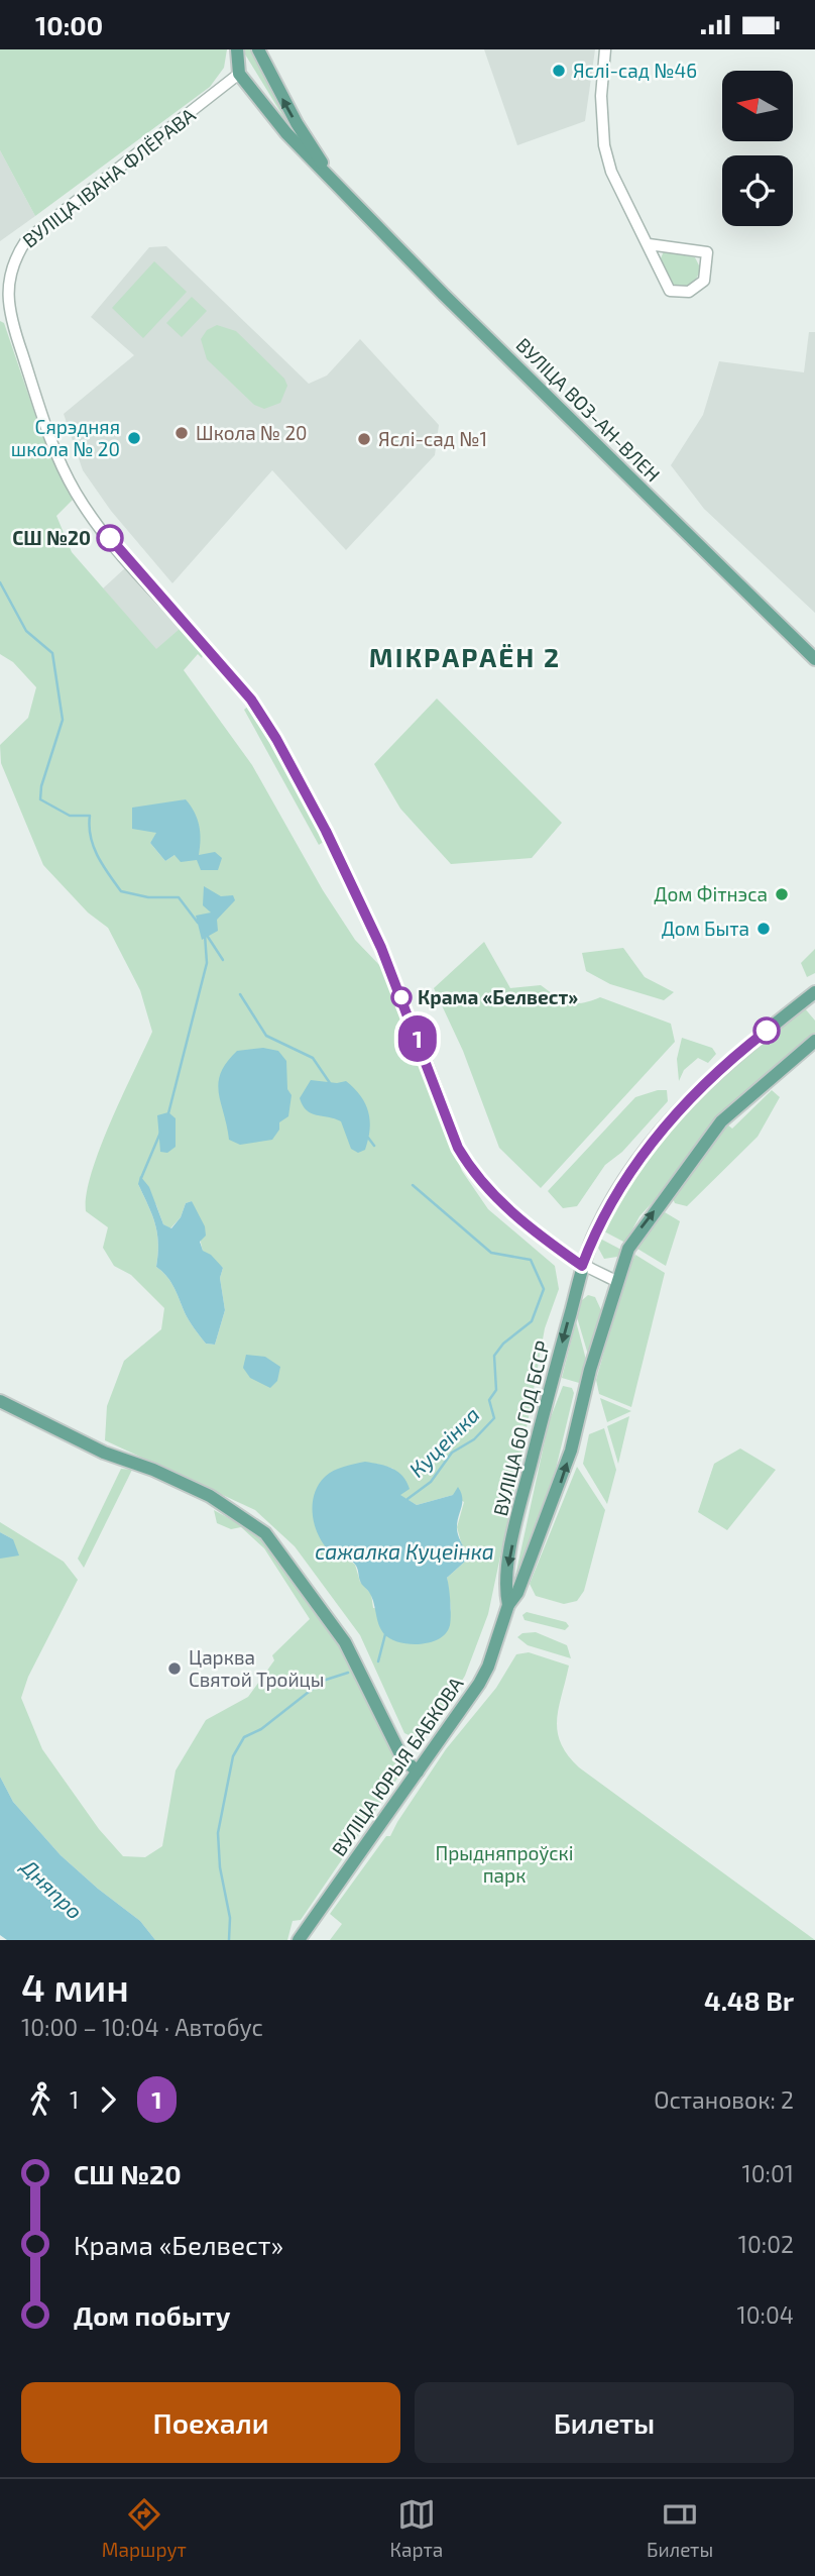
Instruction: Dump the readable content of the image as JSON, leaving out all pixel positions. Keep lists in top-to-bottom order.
{
  "streets": {
    "main road": ["ВУЛІЦА ВОЗ-АН-ВЛЕН", "ВУЛІЦА 60 ГОД БССР", "ВУЛІЦА ЮРЫЯ БАБКОВА"],
    "street": ["ВУЛІЦА ІВАНА ФЛЁРАВА"]
  },
  "crossings": [
    ["ВУЛІЦА ІВАНА ФЛЁРАВА", "ВУЛІЦА ВОЗ-АН-ВЛЕН"],
    ["ВУЛІЦА ІВАНА ФЛЁРАВА", "ВУЛІЦА 60 ГОД БССР"],
    ["ВУЛІЦА 60 ГОД БССР", "ВУЛІЦА ЮРЫЯ БАБКОВА"]
  ],
  "districts": ["МІКРАРАЁН 2"],
  "water": ["Куцеінка", "сажалка Куцеінка", "Дняпро"],
  "parks": ["Прыдняпроўскі парк"],
  "places": [
    "Яслі-сад №46",
    "Школа № 20",
    "Сярэдняя школа № 20",
    "Яслі-сад №1",
    "СШ №20",
    "Дом Фітнэса",
    "Дом Быта",
    "Крама «Белвест»",
    "Царква Святой Тройцы"
  ],
  "lines": ["bus line 1"],
  "north": "left",
  "page": {
    "status": "10:00",
    "on_map": "1",
    "heading": ["4 мин", "10:00 – 10:04 · Автобус", "4.48 Br"],
    "legs": ["1", "1", "Остановок: 2"],
    "list": [
      {
        "name": "СШ №20",
        "value": "10:01"
      },
      {
        "name": "Крама «Белвест»",
        "value": "10:02"
      },
      {
        "name": "Дом побыту",
        "value": "10:04"
      }
    ],
    "buttons": ["Поехали", "Билеты"],
    "tabs": ["Маршрут", "Карта", "Билеты"]
  }
}
